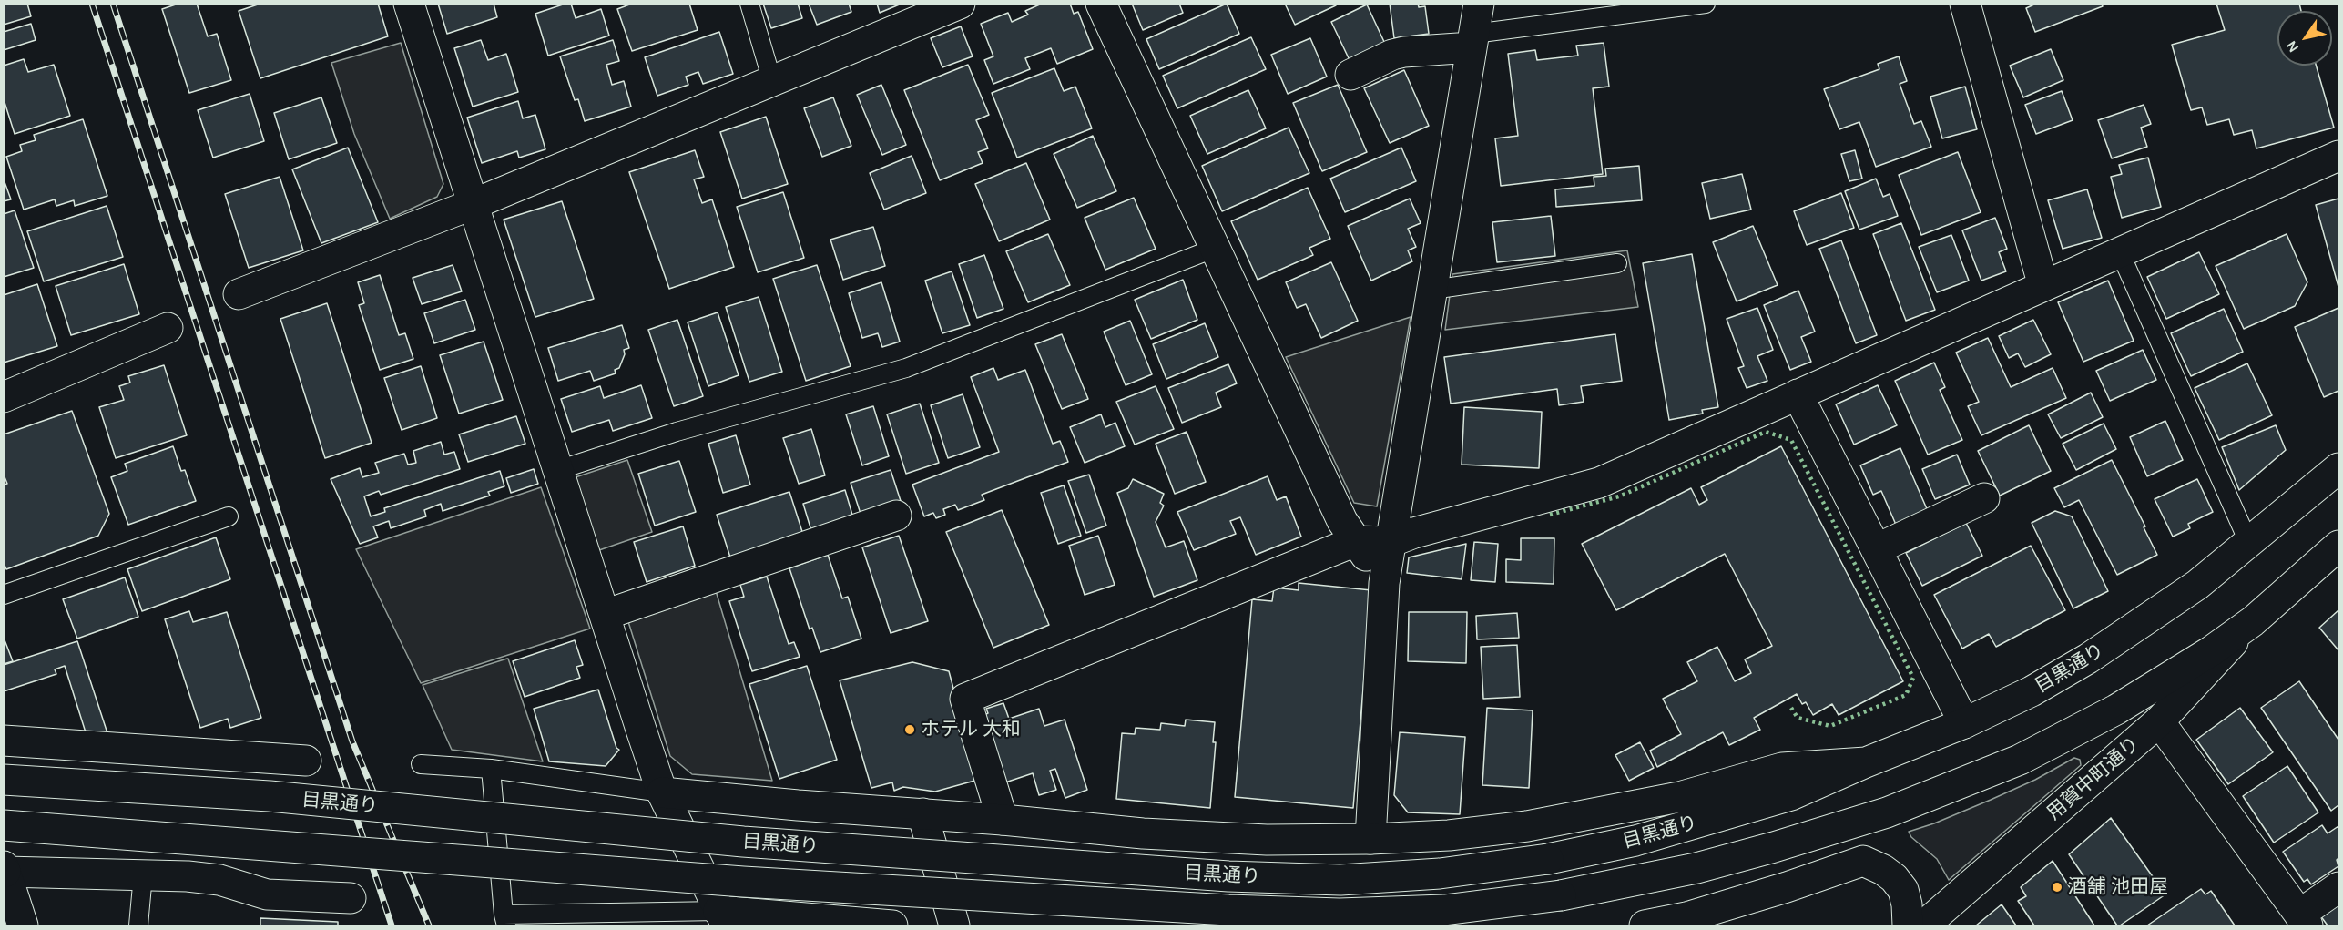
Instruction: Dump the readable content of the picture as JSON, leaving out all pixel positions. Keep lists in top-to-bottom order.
{
  "streets": {
    "street": ["目黒通り", "用賀中町通り"]
  },
  "crossings": [
    ["目黒通り", "用賀中町通り"]
  ],
  "places": ["ホテル 大和", "酒舗 池田屋"],
  "north": "bottom left"
}
